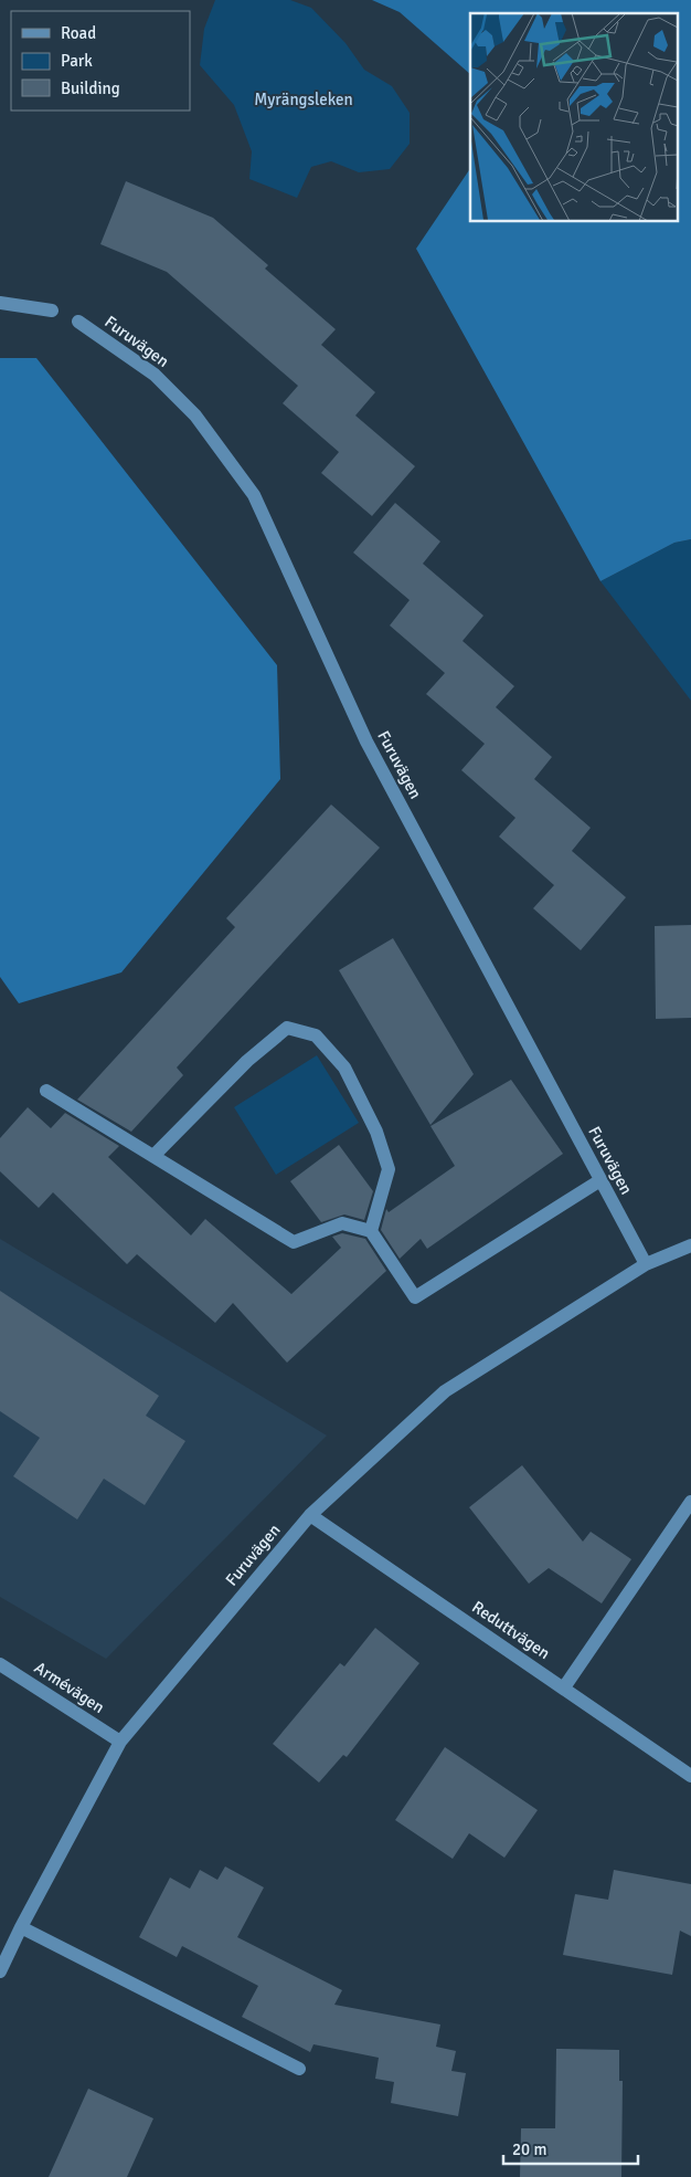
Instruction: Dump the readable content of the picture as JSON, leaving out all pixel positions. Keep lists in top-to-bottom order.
{
  "streets": {
    "street": ["Furuvägen", "Reduttvägen", "Armévägen"]
  },
  "crossings": [
    ["Furuvägen", "Reduttvägen"],
    ["Furuvägen", "Armévägen"]
  ],
  "parks": ["Myrängsleken"],
  "legend": ["Road", "Park", "Building"],
  "scale_bar": "20 m"
}
